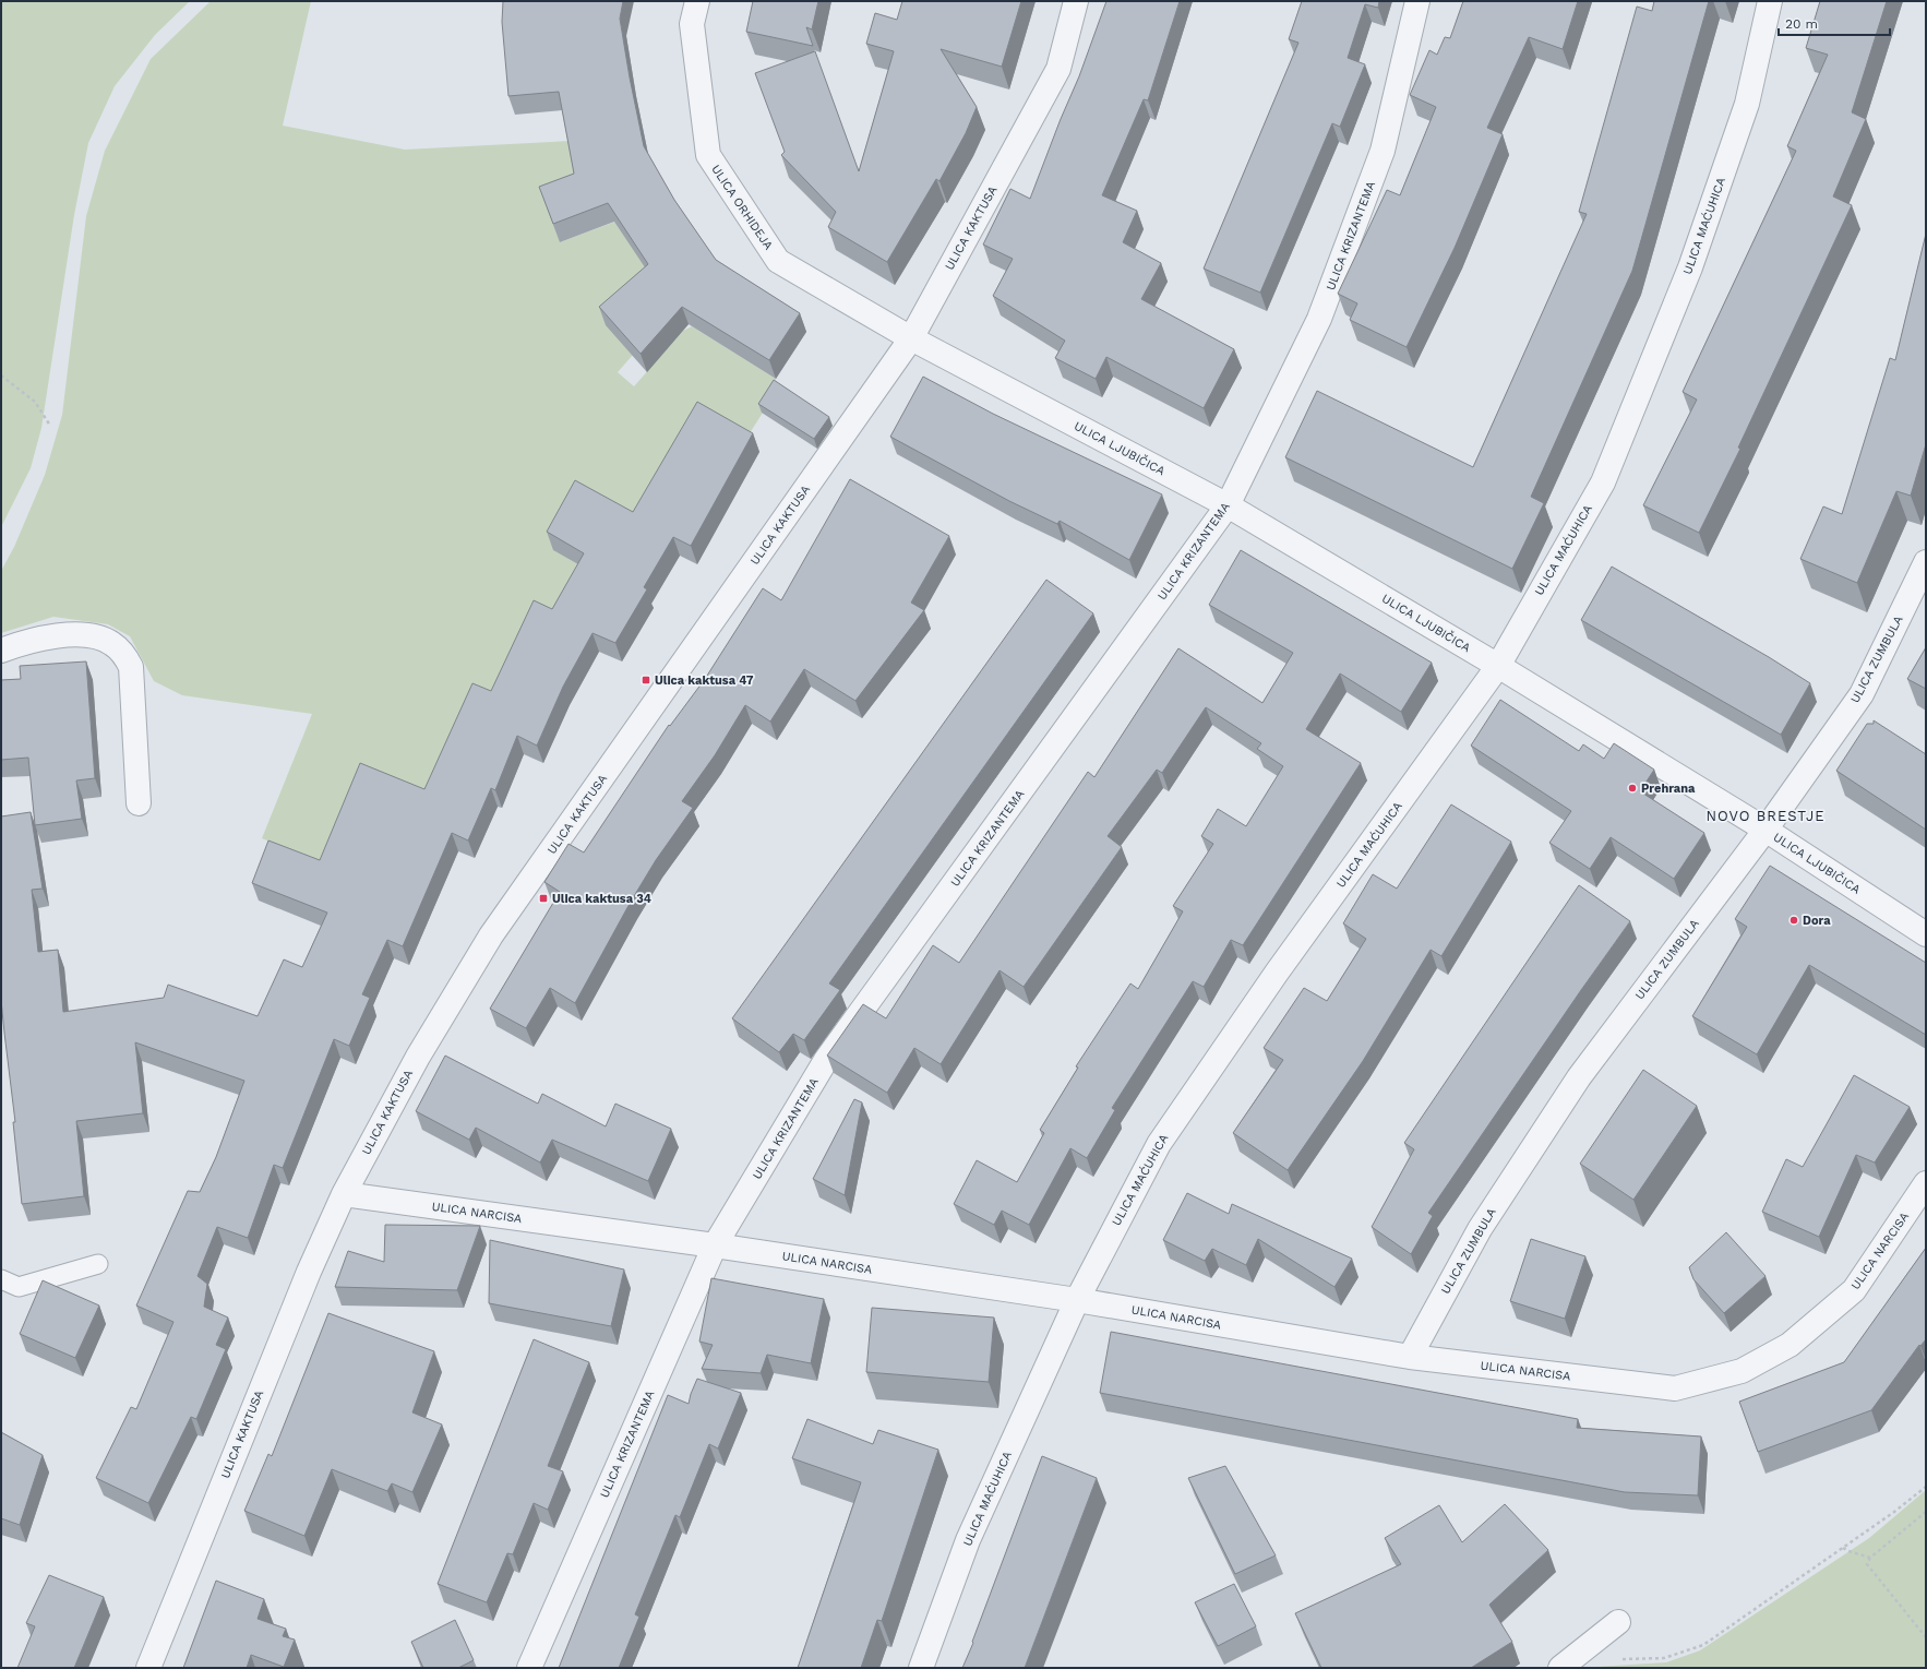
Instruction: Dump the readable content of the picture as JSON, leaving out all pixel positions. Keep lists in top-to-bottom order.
{
  "streets": {
    "street": [
      "ULICA ORHIDEJA",
      "ULICA MAĆUHICA",
      "ULICA KAKTUSA",
      "ULICA KRIZANTEMA",
      "ULICA LJUBIČICA",
      "ULICA ZUMBULA",
      "ULICA NARCISA"
    ]
  },
  "crossings": [
    ["ULICA ORHIDEJA", "ULICA KAKTUSA"],
    ["ULICA ORHIDEJA", "ULICA LJUBIČICA"],
    ["ULICA MAĆUHICA", "ULICA LJUBIČICA"],
    ["ULICA MAĆUHICA", "ULICA NARCISA"],
    ["ULICA KAKTUSA", "ULICA LJUBIČICA"],
    ["ULICA KAKTUSA", "ULICA NARCISA"],
    ["ULICA KRIZANTEMA", "ULICA LJUBIČICA"],
    ["ULICA KRIZANTEMA", "ULICA NARCISA"],
    ["ULICA LJUBIČICA", "ULICA ZUMBULA"],
    ["ULICA ZUMBULA", "ULICA NARCISA"]
  ],
  "districts": ["NOVO BRESTJE"],
  "places": {
    "transit": ["Ulica kaktusa 47", "Ulica kaktusa 34"],
    "other": ["Prehrana", "Dora"]
  },
  "scale_bar": "20 m"
}
